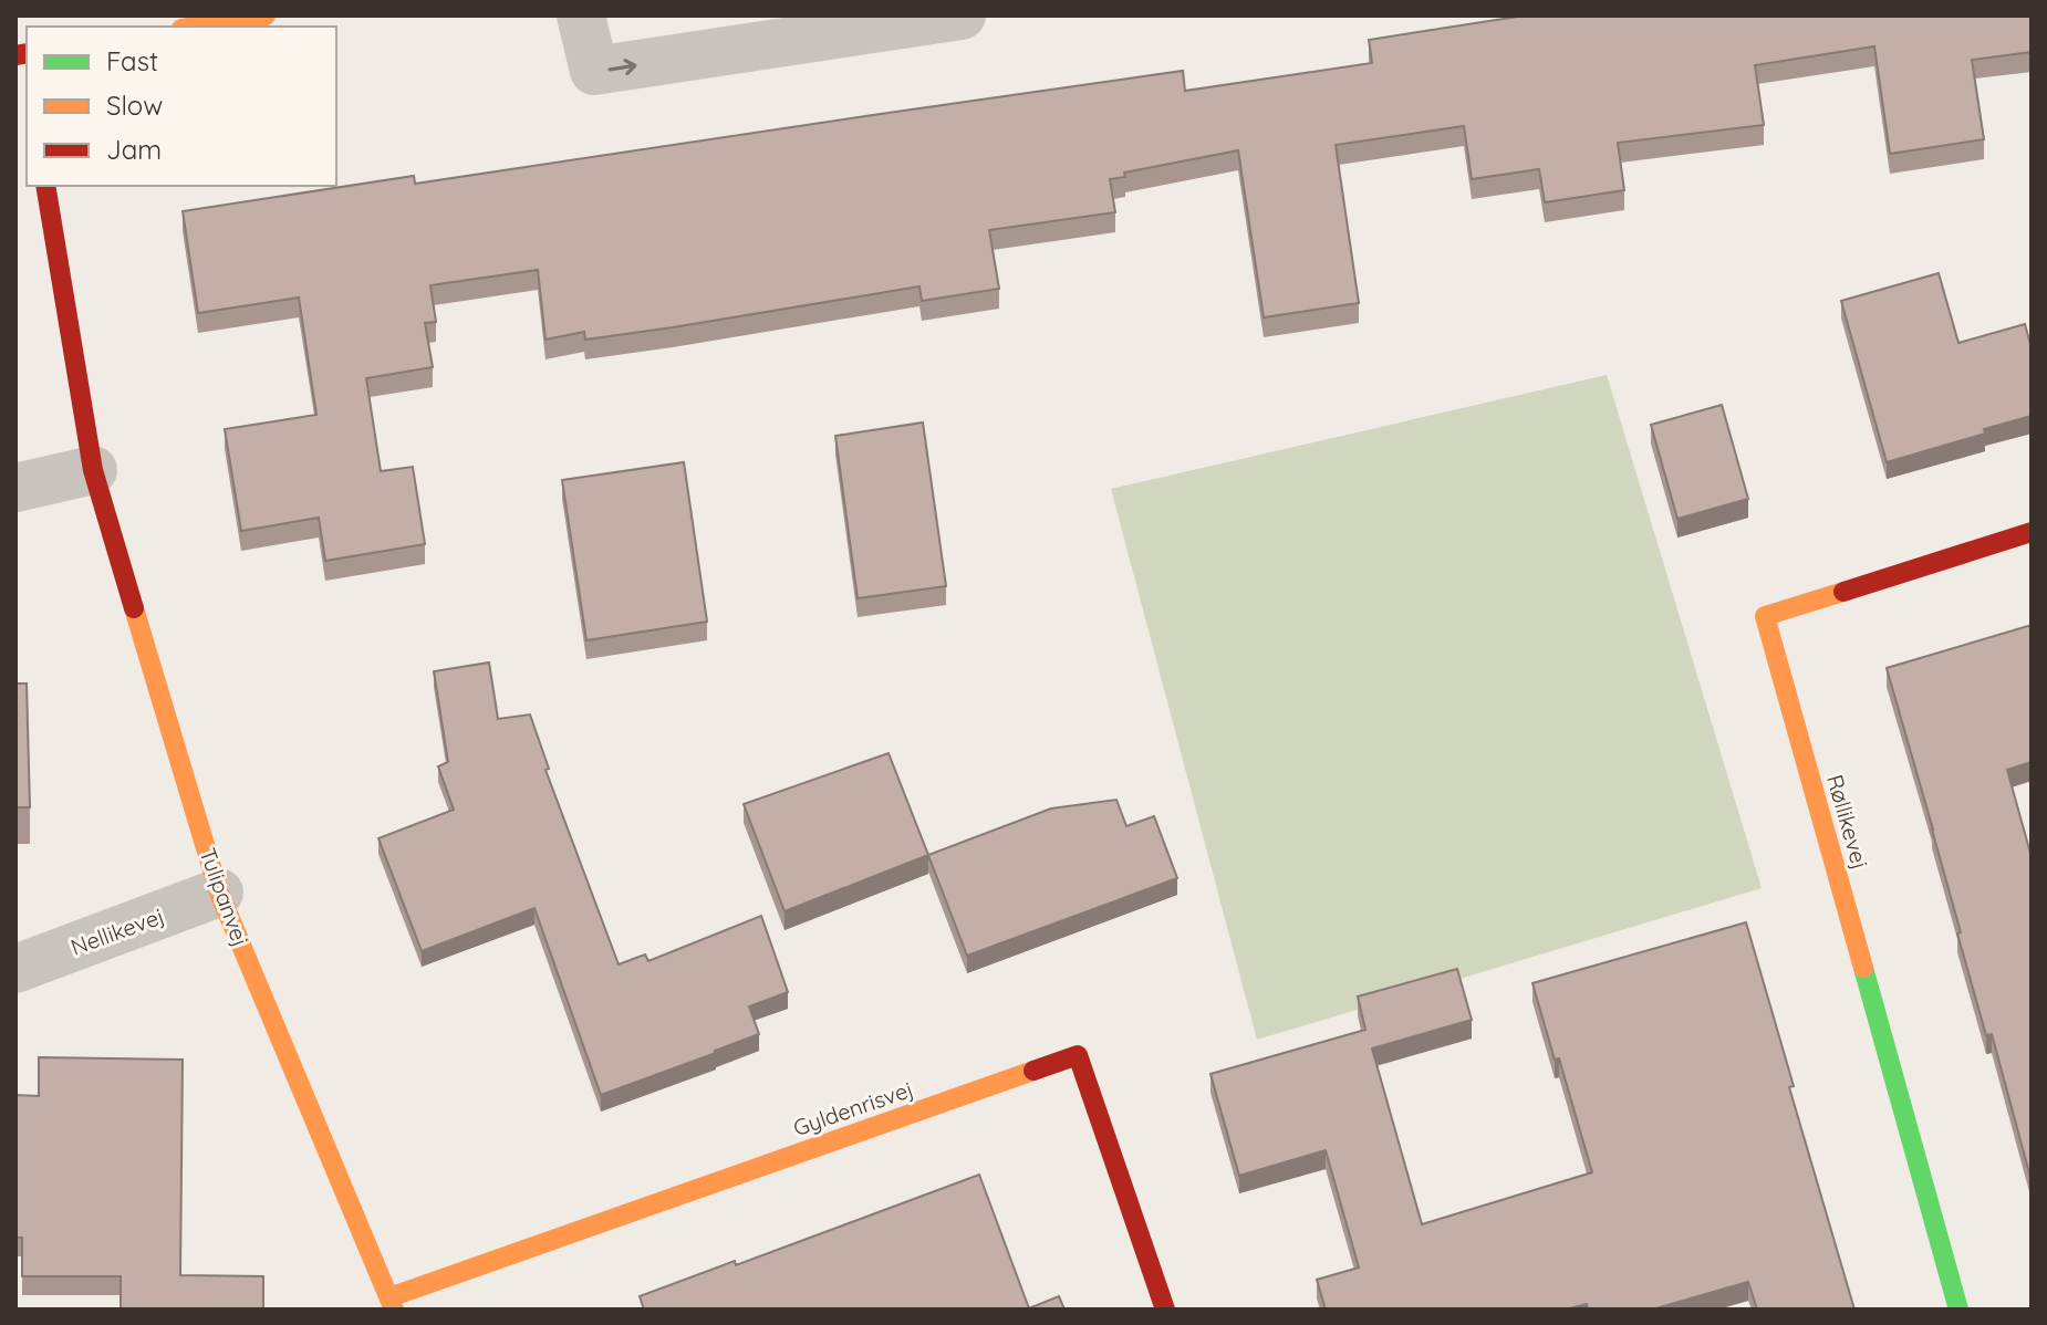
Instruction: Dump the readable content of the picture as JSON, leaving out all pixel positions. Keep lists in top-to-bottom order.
{
  "streets": {
    "street": [
      "Røllikevej",
      "Tulipanvej",
      "Nellikevej",
      "Gyldenrisvej"
    ]
  },
  "crossings": [
    ["Tulipanvej", "Nellikevej"],
    ["Tulipanvej", "Gyldenrisvej"]
  ],
  "legend": ["Fast", "Slow", "Jam"]
}
